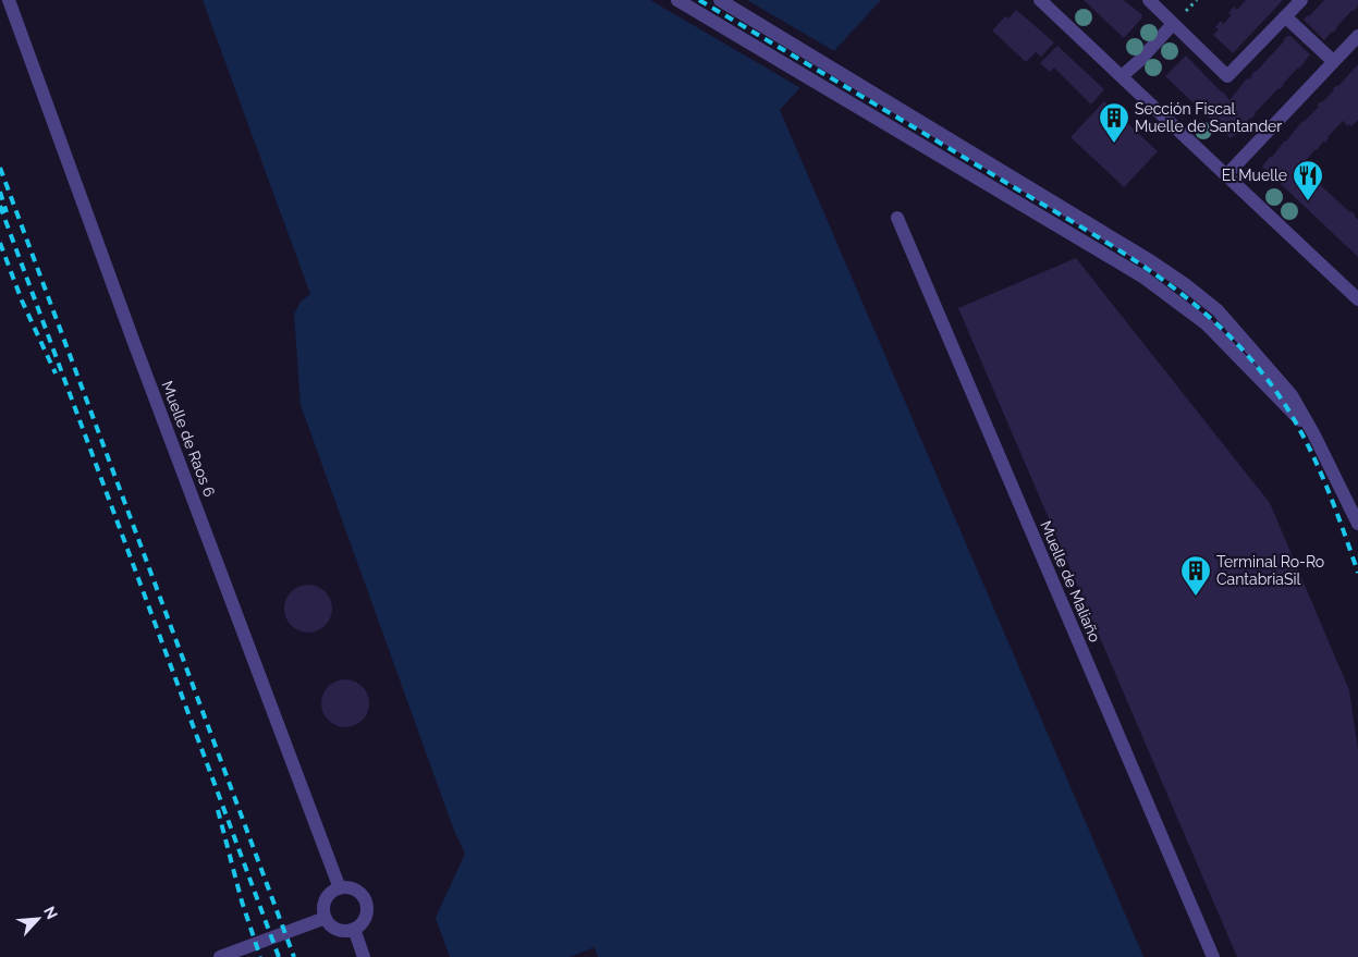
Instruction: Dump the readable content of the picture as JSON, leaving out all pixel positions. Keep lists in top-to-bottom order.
{
  "streets": {
    "street": ["Muelle de Raos 6", "Muelle de Maliaño"]
  },
  "places": {
    "building": ["Sección Fiscal Muelle de Santander", "Terminal Ro-Ro CantabriaSil"],
    "restaurant": ["El Muelle"]
  },
  "north": "top right"
}
